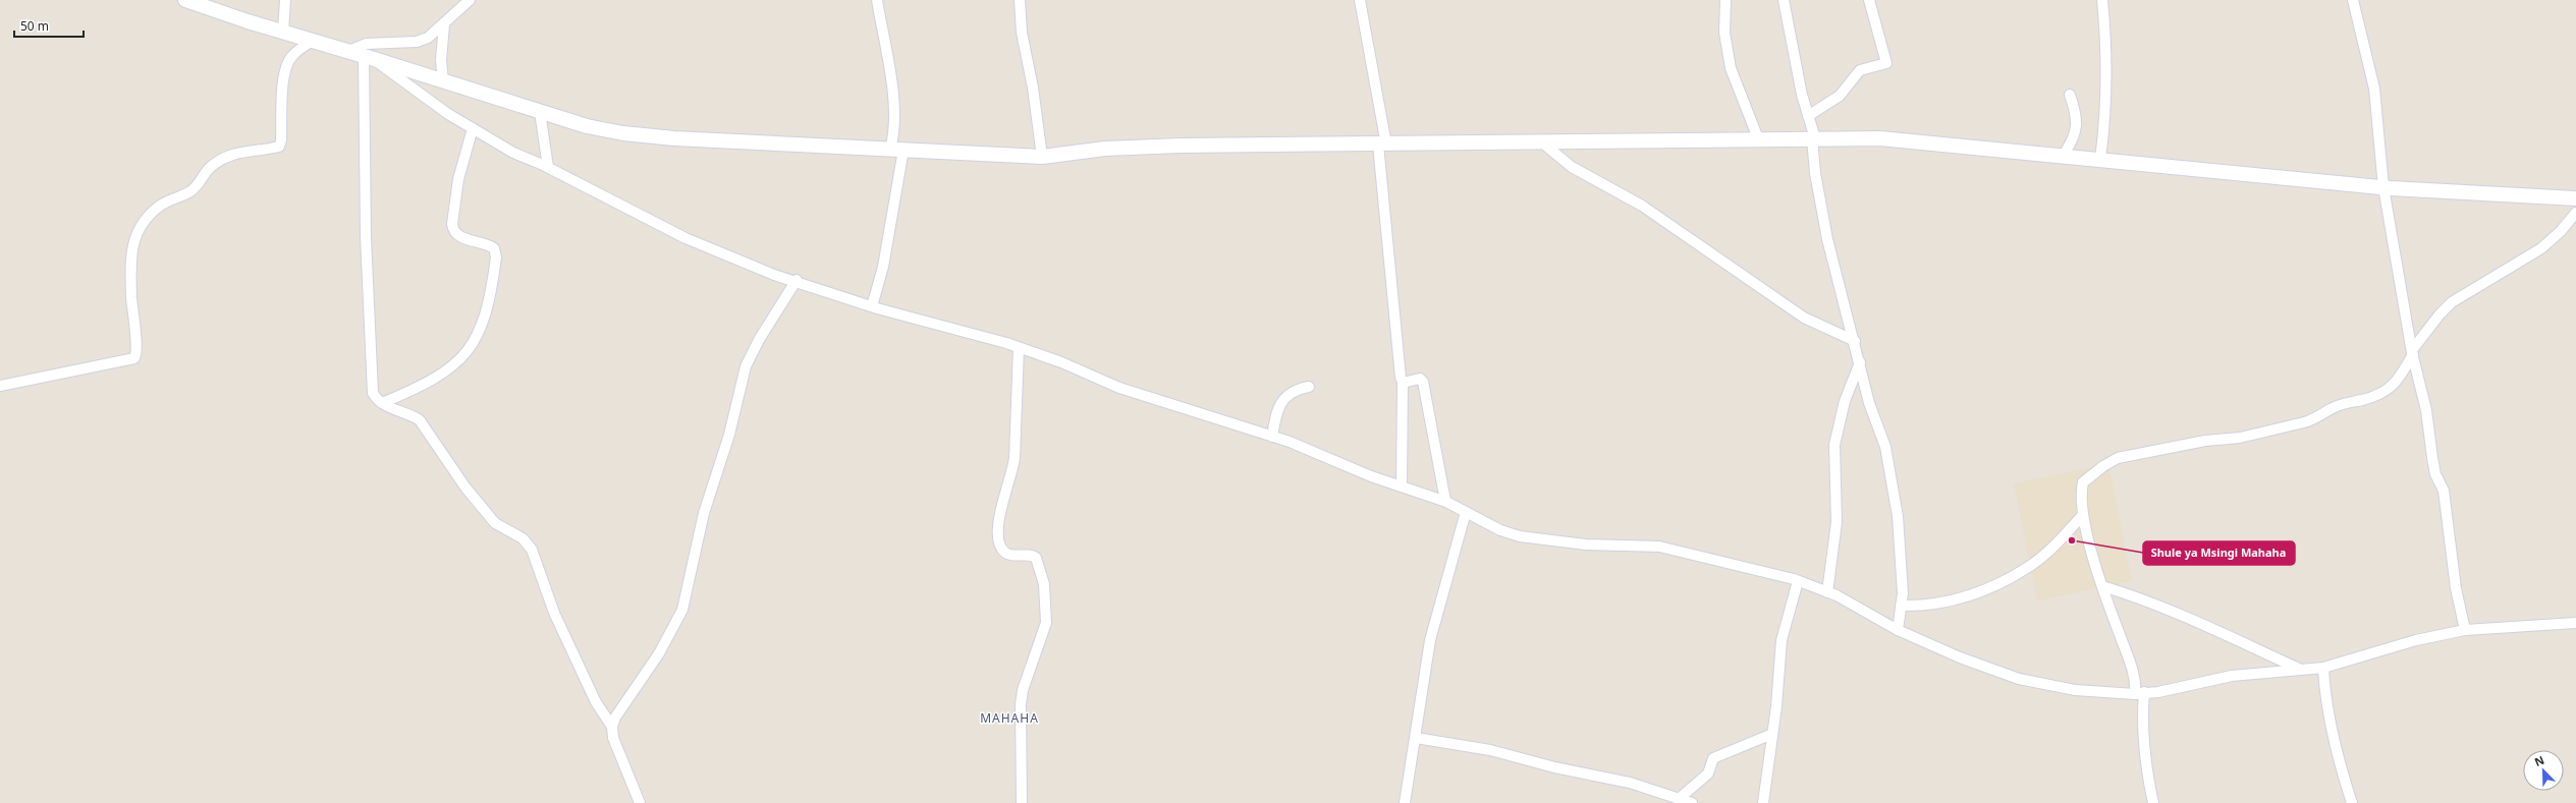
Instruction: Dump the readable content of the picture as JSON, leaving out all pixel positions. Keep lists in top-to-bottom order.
{
  "districts": ["MAHAHA"],
  "places": ["Shule ya Msingi Mahaha"],
  "scale_bar": "50 m",
  "north": "top left"
}
